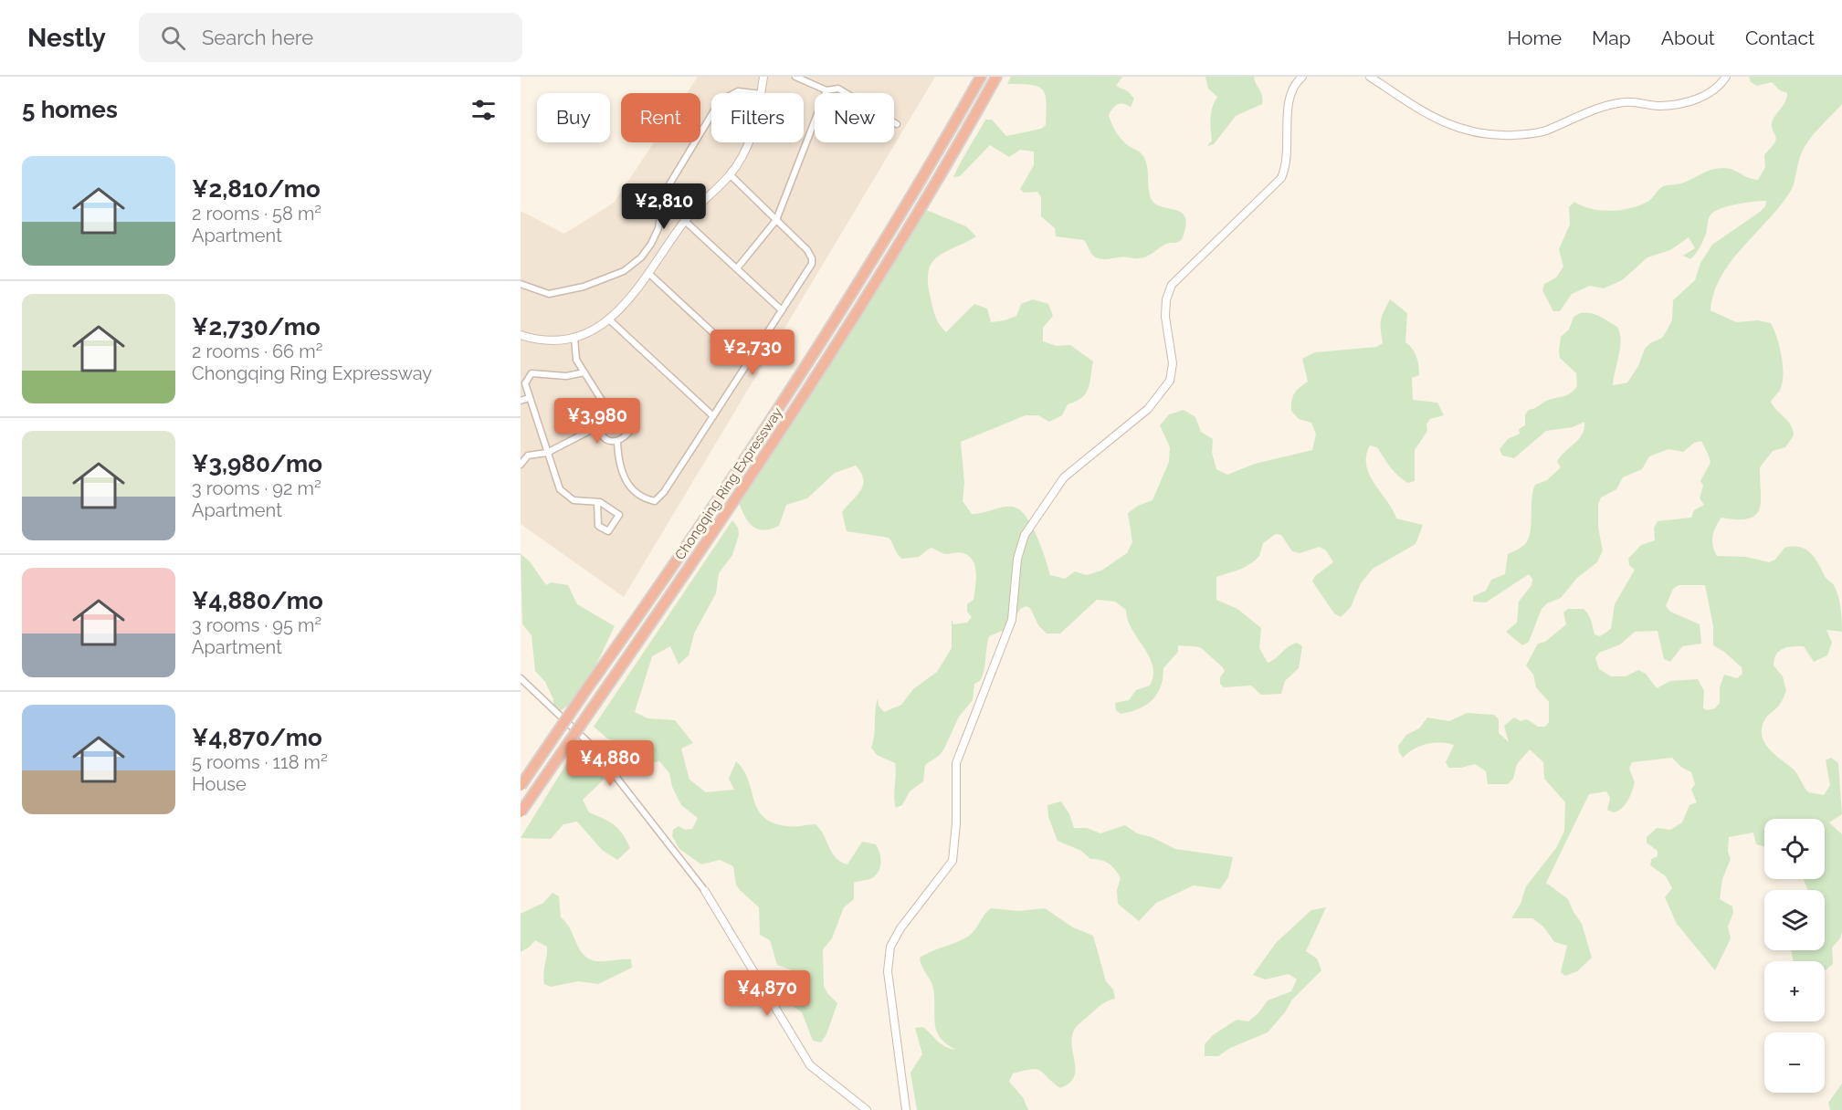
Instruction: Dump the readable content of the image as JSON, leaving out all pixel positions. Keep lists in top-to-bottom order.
{
  "streets": {
    "highway": ["Chongqing Ring Expressway"]
  },
  "page": {
    "header": "Nestly",
    "search": "Search here",
    "nav": [
      "Home",
      "Map",
      "About",
      "Contact"
    ],
    "heading": "5 homes",
    "chip": [
      "Buy",
      "Rent",
      "Filters",
      "New"
    ],
    "list": [
      {
        "name": "¥2,810/mo",
        "note": "2 rooms · 58 m² · Apartment"
      },
      {
        "name": "¥2,730/mo",
        "note": "2 rooms · 66 m² · Chongqing Ring Expressway"
      },
      {
        "name": "¥3,980/mo",
        "note": "3 rooms · 92 m² · Apartment"
      },
      {
        "name": "¥4,880/mo",
        "note": "3 rooms · 95 m² · Apartment"
      },
      {
        "name": "¥4,870/mo",
        "note": "5 rooms · 118 m² · House"
      }
    ],
    "price": [
      "¥2,810",
      "¥2,730",
      "¥3,980",
      "¥4,880",
      "¥4,870"
    ],
    "map_buttons": ["+", "−"]
  }
}
